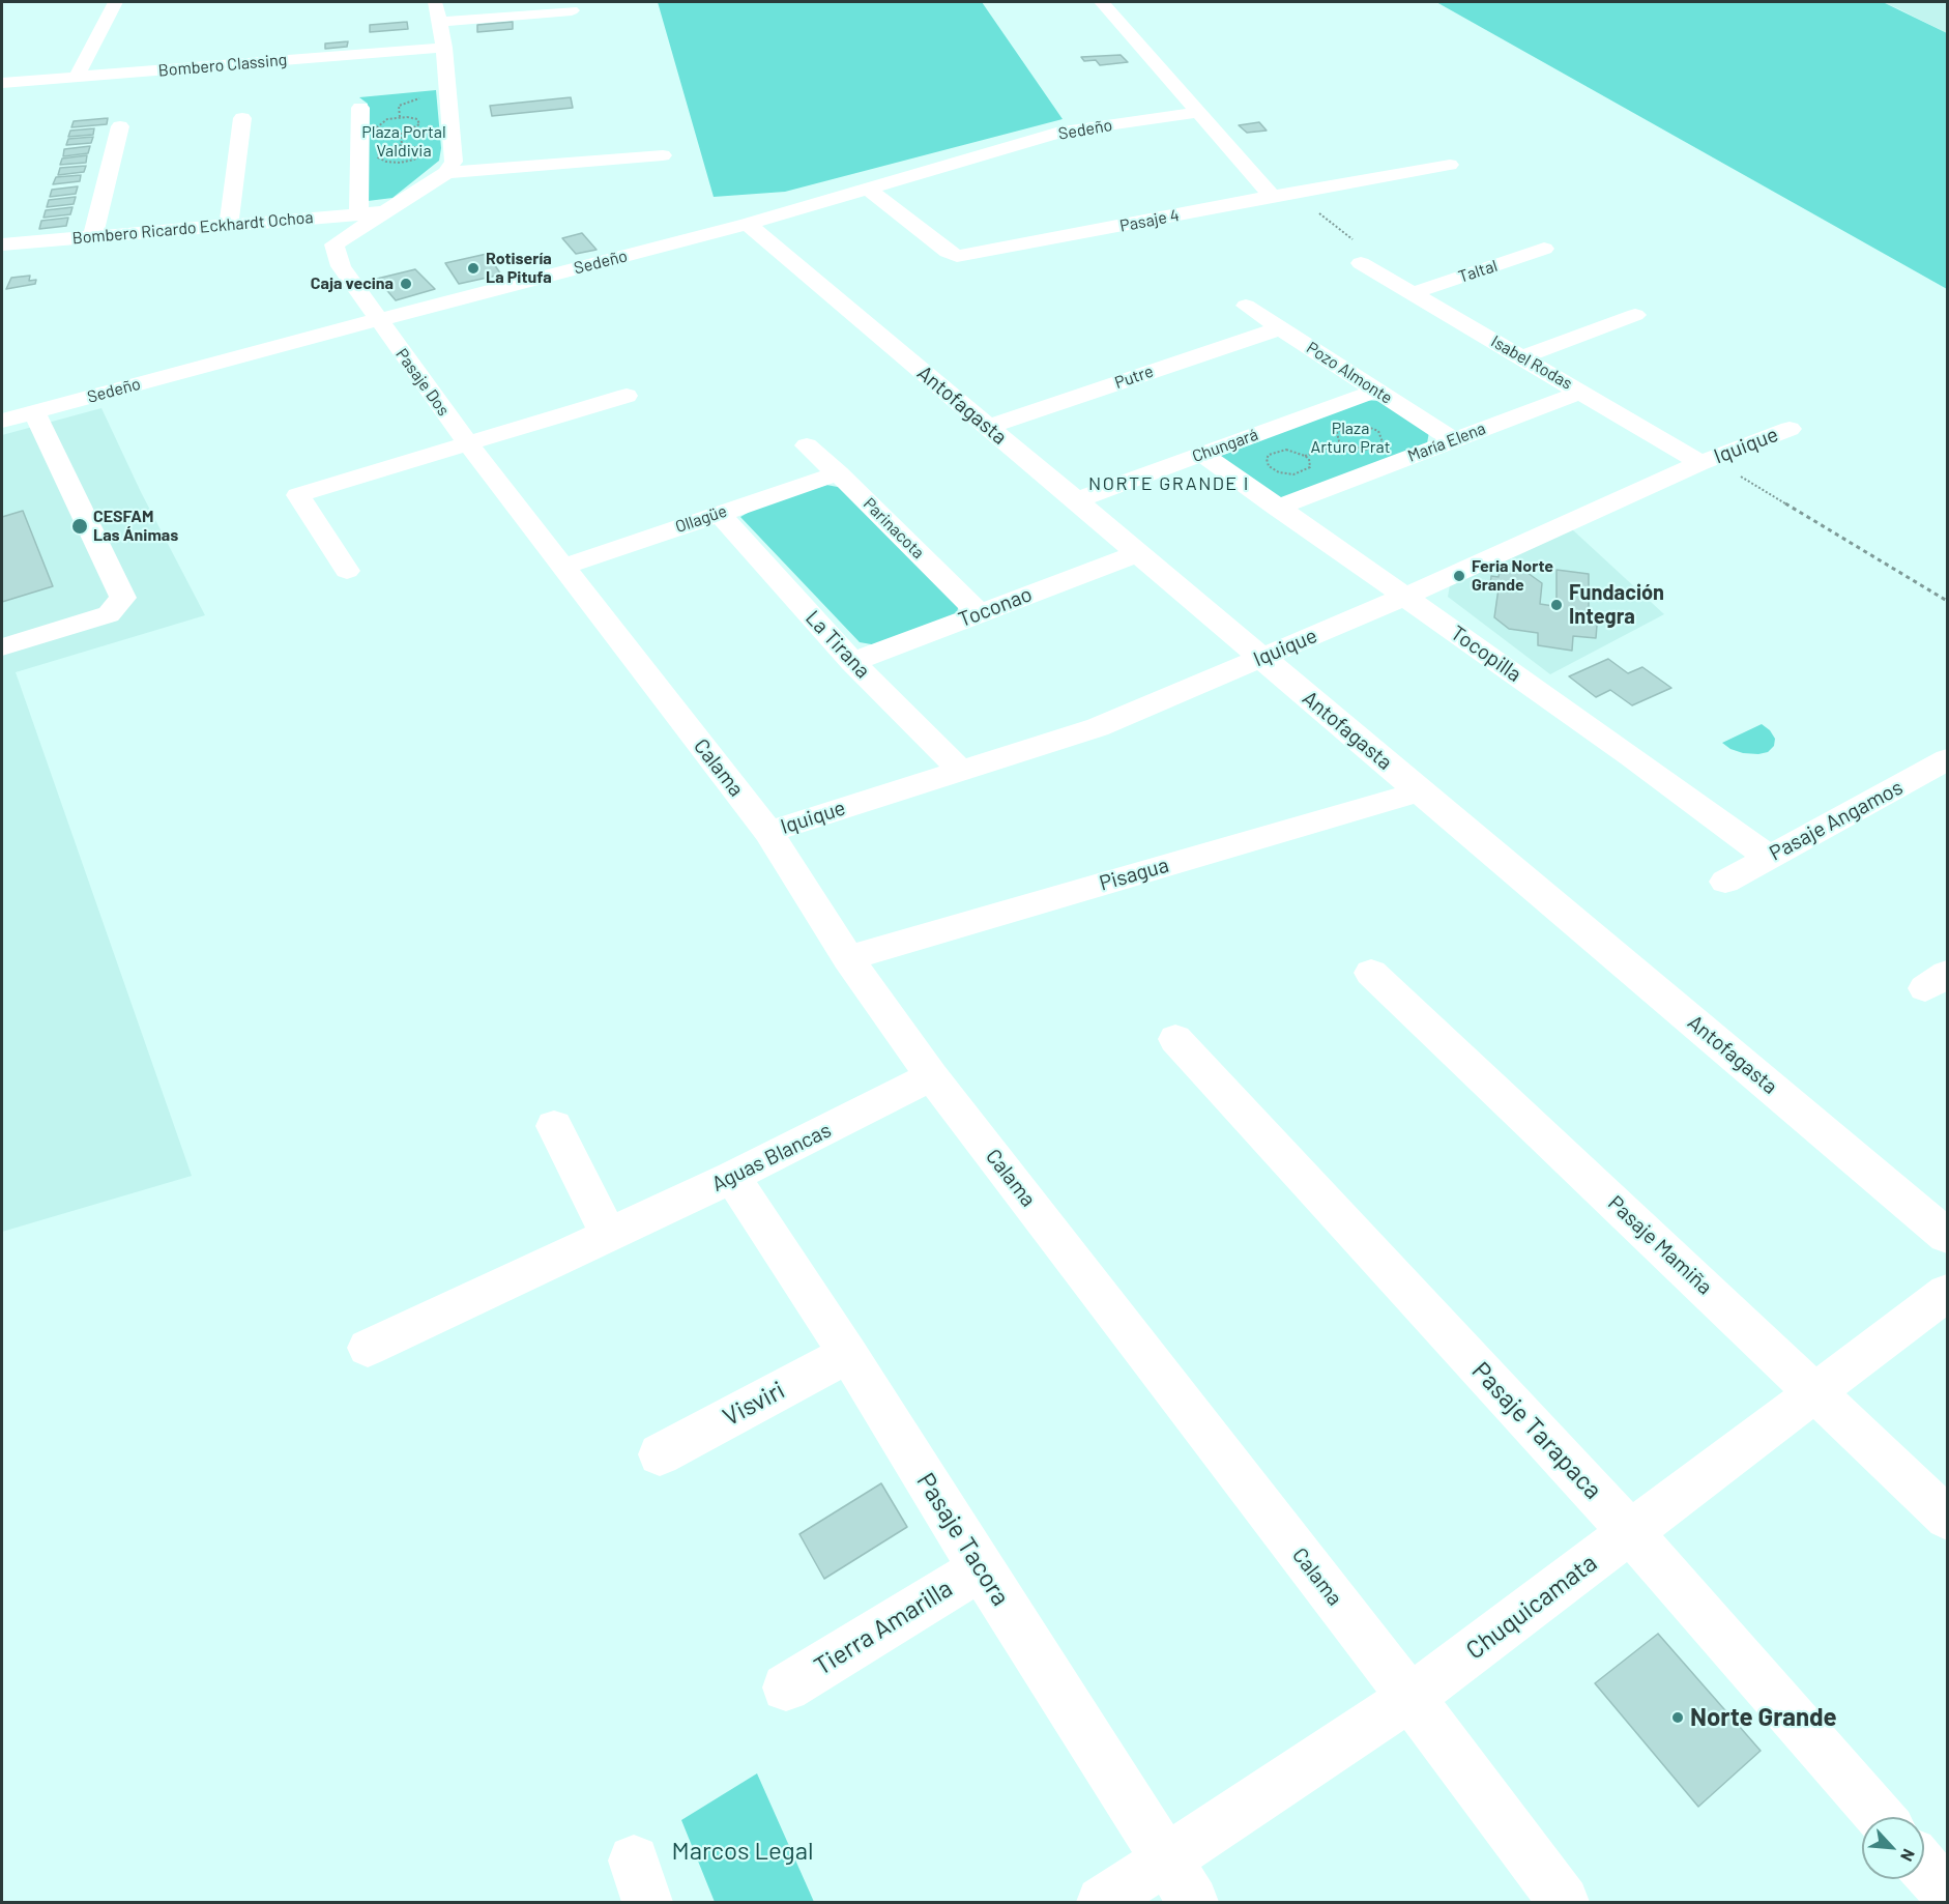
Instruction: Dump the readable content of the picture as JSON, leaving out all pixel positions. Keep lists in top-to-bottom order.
{
  "streets": {
    "street": [
      "Bombero Classing",
      "Sedeño",
      "Pasaje 4",
      "Bombero Ricardo Eckhardt Ochoa",
      "Taltal",
      "Isabel Rodas",
      "Pozo Almonte",
      "Putre",
      "Pasaje Dos",
      "Antofagasta",
      "María Elena",
      "Chungará",
      "Iquique",
      "Ollagüe",
      "Parinacota",
      "Toconao",
      "La Tirana",
      "Tocopilla",
      "Calama",
      "Pasaje Angamos",
      "Pisagua",
      "Aguas Blancas",
      "Pasaje Mamiña",
      "Visviri",
      "Pasaje Tarapaca",
      "Pasaje Tacora",
      "Chuquicamata",
      "Tierra Amarilla"
    ]
  },
  "crossings": [
    ["Sedeño", "Pasaje 4"],
    ["Sedeño", "Pasaje Dos"],
    ["Sedeño", "Antofagasta"],
    ["Bombero Ricardo Eckhardt Ochoa", "Pasaje Dos"],
    ["Taltal", "Isabel Rodas"],
    ["Isabel Rodas", "María Elena"],
    ["Isabel Rodas", "Iquique"],
    ["Pozo Almonte", "Putre"],
    ["Pozo Almonte", "María Elena"],
    ["Pozo Almonte", "Chungará"],
    ["Putre", "Antofagasta"],
    ["Pasaje Dos", "Calama"],
    ["Antofagasta", "Chungará"],
    ["Antofagasta", "Iquique"],
    ["Antofagasta", "Toconao"],
    ["Antofagasta", "Pisagua"],
    ["María Elena", "Tocopilla"],
    ["Chungará", "Tocopilla"],
    ["Iquique", "La Tirana"],
    ["Iquique", "Tocopilla"],
    ["Iquique", "Calama"],
    ["Ollagüe", "Parinacota"],
    ["Ollagüe", "La Tirana"],
    ["Ollagüe", "Calama"],
    ["Parinacota", "Toconao"],
    ["Toconao", "La Tirana"],
    ["Tocopilla", "Pasaje Angamos"],
    ["Calama", "Pisagua"],
    ["Calama", "Aguas Blancas"],
    ["Calama", "Chuquicamata"],
    ["Aguas Blancas", "Pasaje Tacora"],
    ["Pasaje Mamiña", "Chuquicamata"],
    ["Visviri", "Pasaje Tacora"],
    ["Pasaje Tarapaca", "Chuquicamata"],
    ["Pasaje Tacora", "Chuquicamata"],
    ["Pasaje Tacora", "Tierra Amarilla"]
  ],
  "districts": ["NORTE GRANDE I"],
  "parks": ["Plaza Portal Valdivia", "Plaza Arturo Prat", "Marcos Legal"],
  "places": [
    "Rotisería La Pitufa",
    "Caja vecina",
    "CESFAM Las Ánimas",
    "Feria Norte Grande",
    "Fundación Integra",
    "Norte Grande"
  ],
  "north": "bottom right"
}
